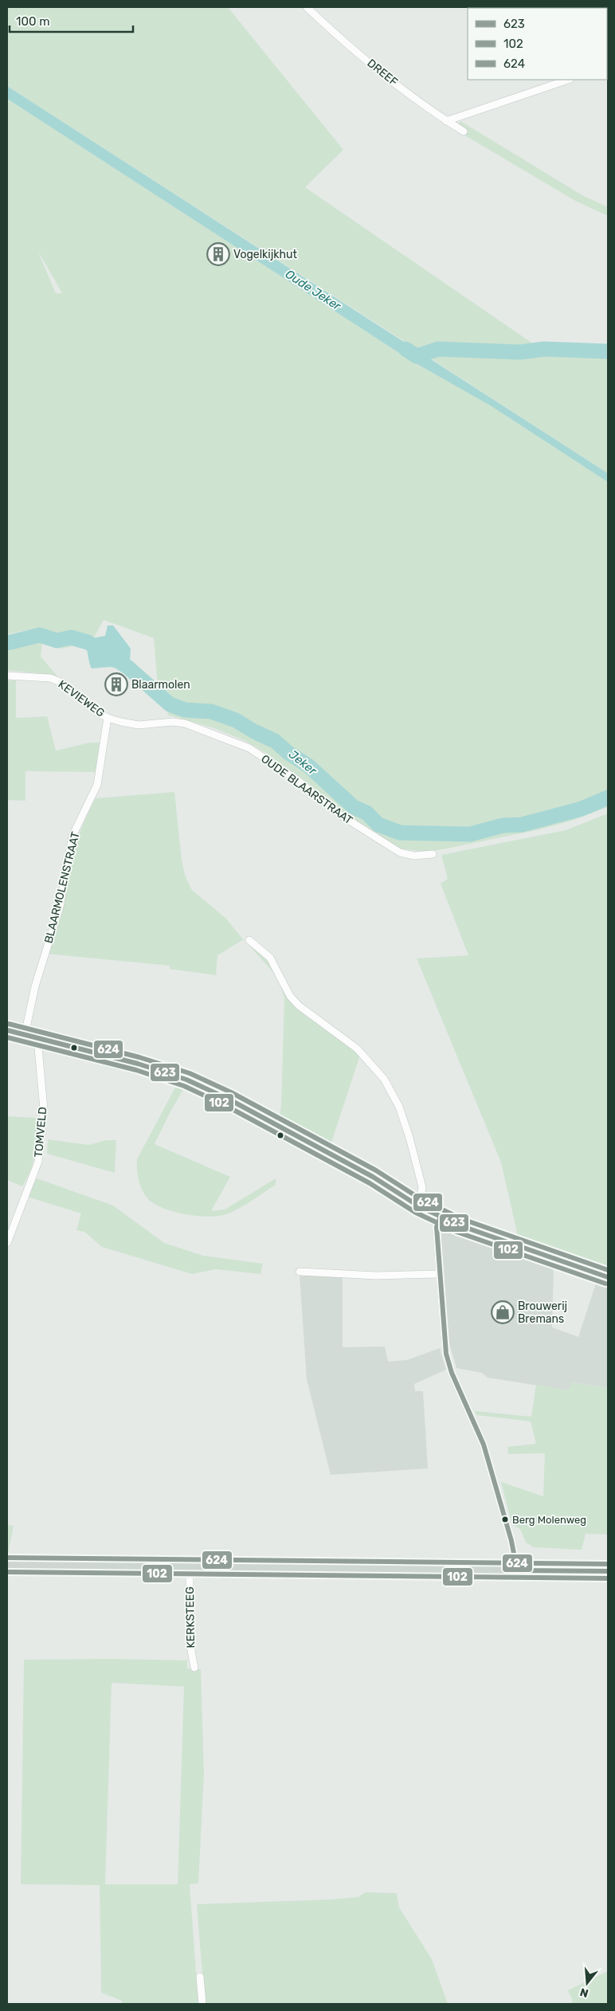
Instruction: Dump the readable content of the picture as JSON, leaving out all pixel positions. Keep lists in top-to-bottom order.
{
  "streets": {
    "street": [
      "DREEF",
      "KEVIEWEG",
      "OUDE BLAARSTRAAT",
      "BLAARMOLENSTRAAT",
      "TOMVELD",
      "KERKSTEEG"
    ]
  },
  "crossings": [
    ["KEVIEWEG", "OUDE BLAARSTRAAT"],
    ["KEVIEWEG", "BLAARMOLENSTRAAT"],
    ["OUDE BLAARSTRAAT", "BLAARMOLENSTRAAT"]
  ],
  "water": ["Oude Jeker", "Jeker"],
  "places": {
    "building": ["Vogelkijkhut", "Blaarmolen"],
    "shop": ["Brouwerij Bremans"],
    "other": ["Berg Molenweg"]
  },
  "lines": ["transit line 624", "transit line 623", "transit line 102"],
  "legend": ["623", "102", "624"],
  "scale_bar": "100 m",
  "north": "bottom"
}
